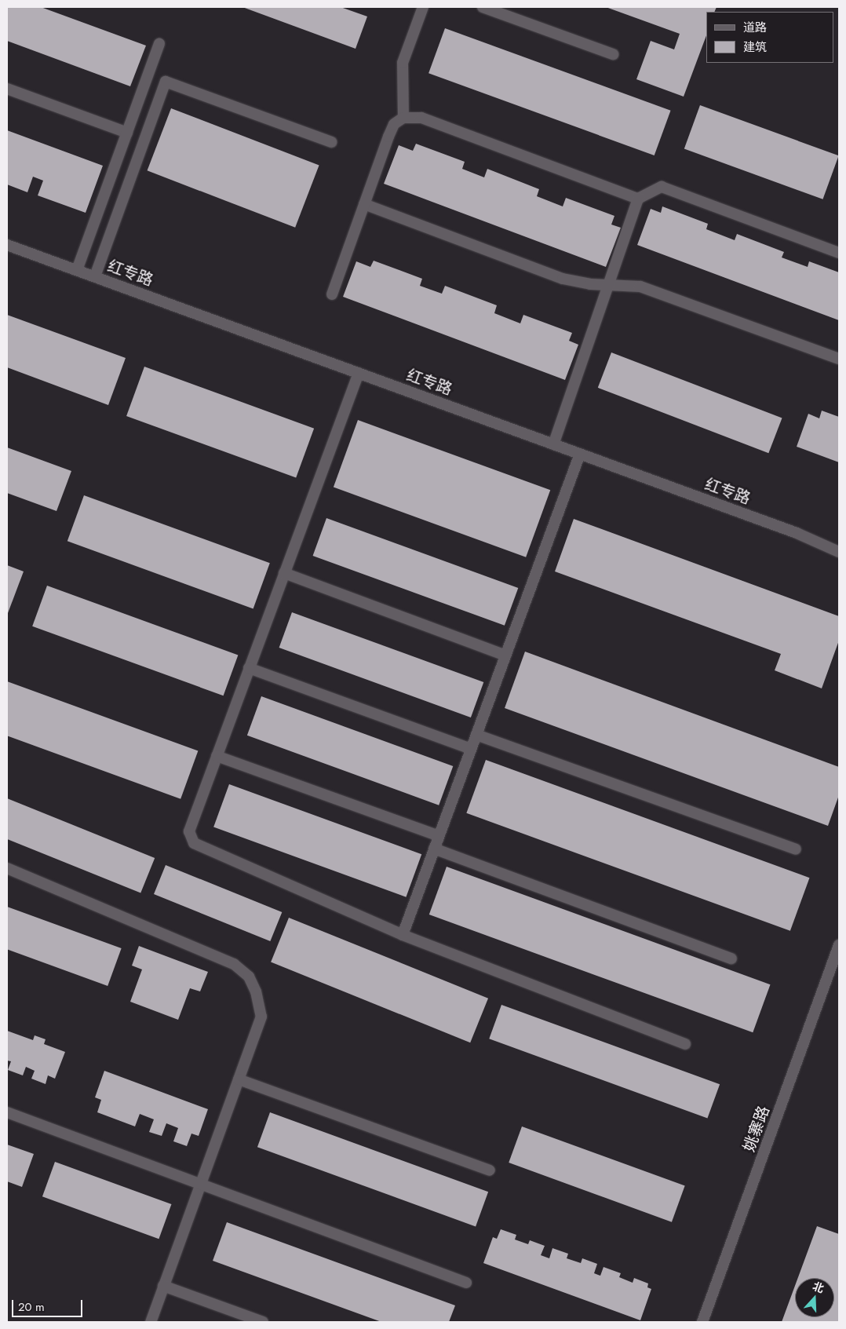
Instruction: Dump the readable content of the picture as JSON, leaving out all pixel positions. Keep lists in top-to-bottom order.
{
  "streets": {
    "street": ["红专路", "姚寨路"]
  },
  "legend": ["道路", "建筑"],
  "scale_bar": "20 m",
  "north": "top"
}
